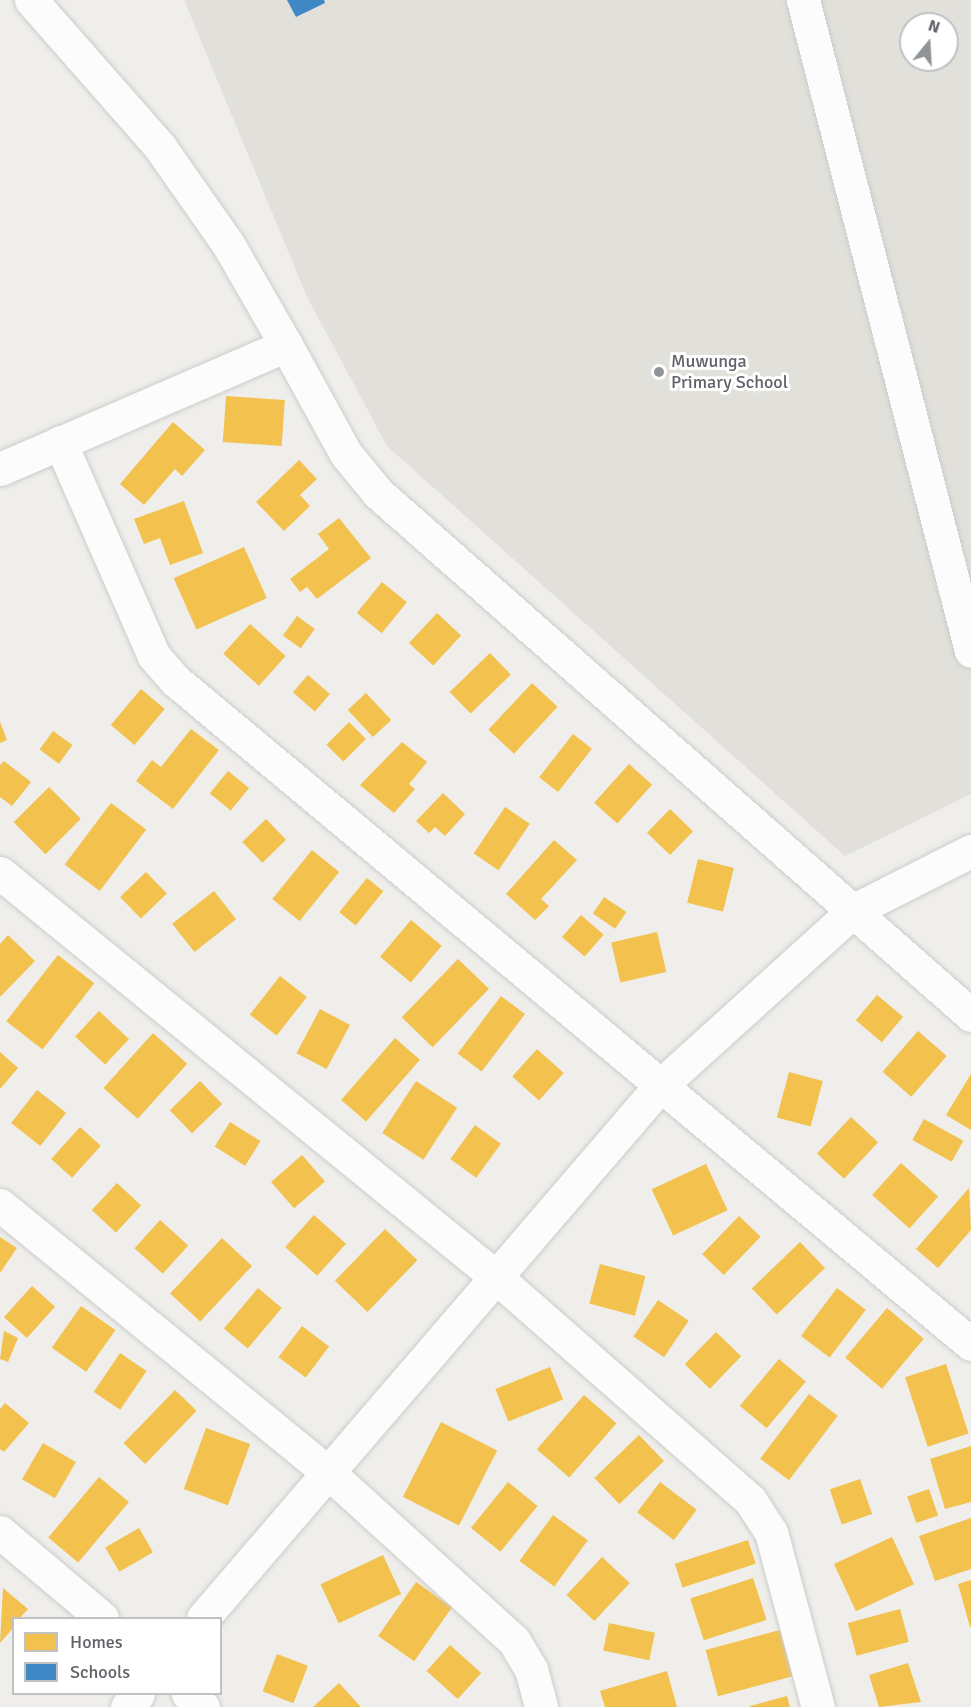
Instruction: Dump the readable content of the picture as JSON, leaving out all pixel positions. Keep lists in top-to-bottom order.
{
  "places": ["Muwunga Primary School"],
  "legend": ["Homes", "Schools"],
  "north": "top"
}
